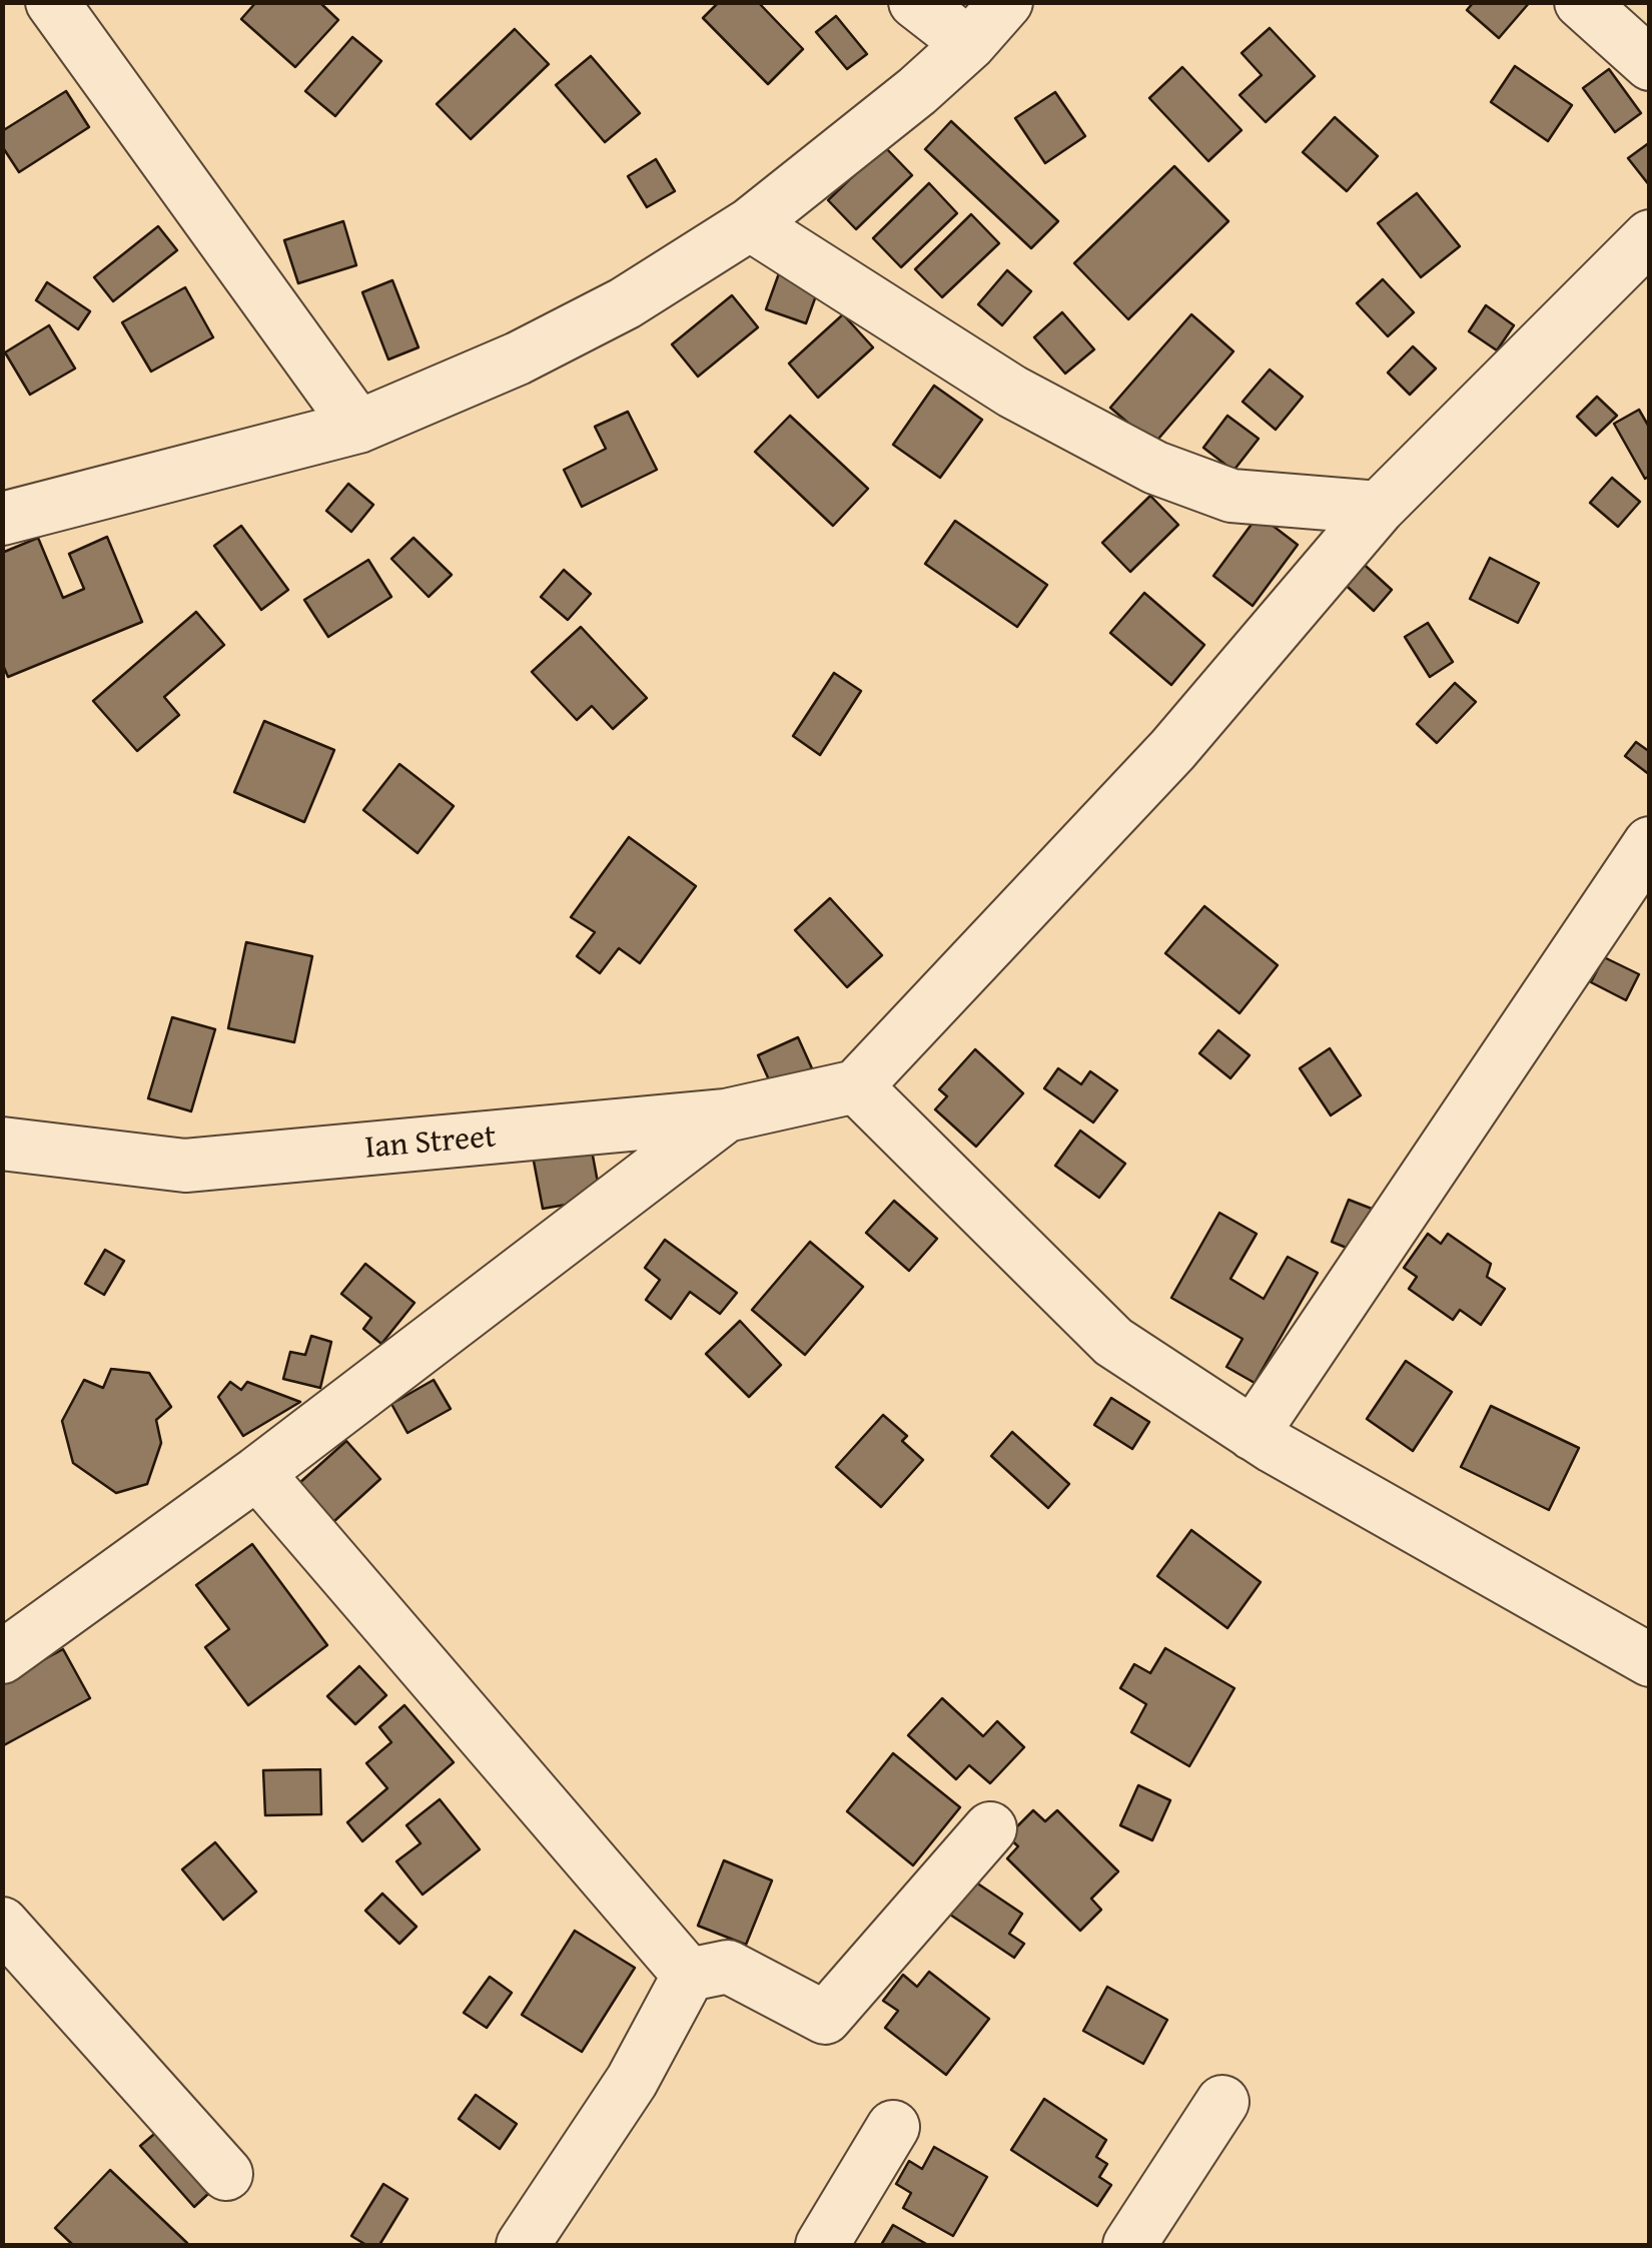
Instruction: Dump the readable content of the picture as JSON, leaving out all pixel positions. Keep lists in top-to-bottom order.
{
  "streets": {
    "street": ["Ian Street"]
  }
}
